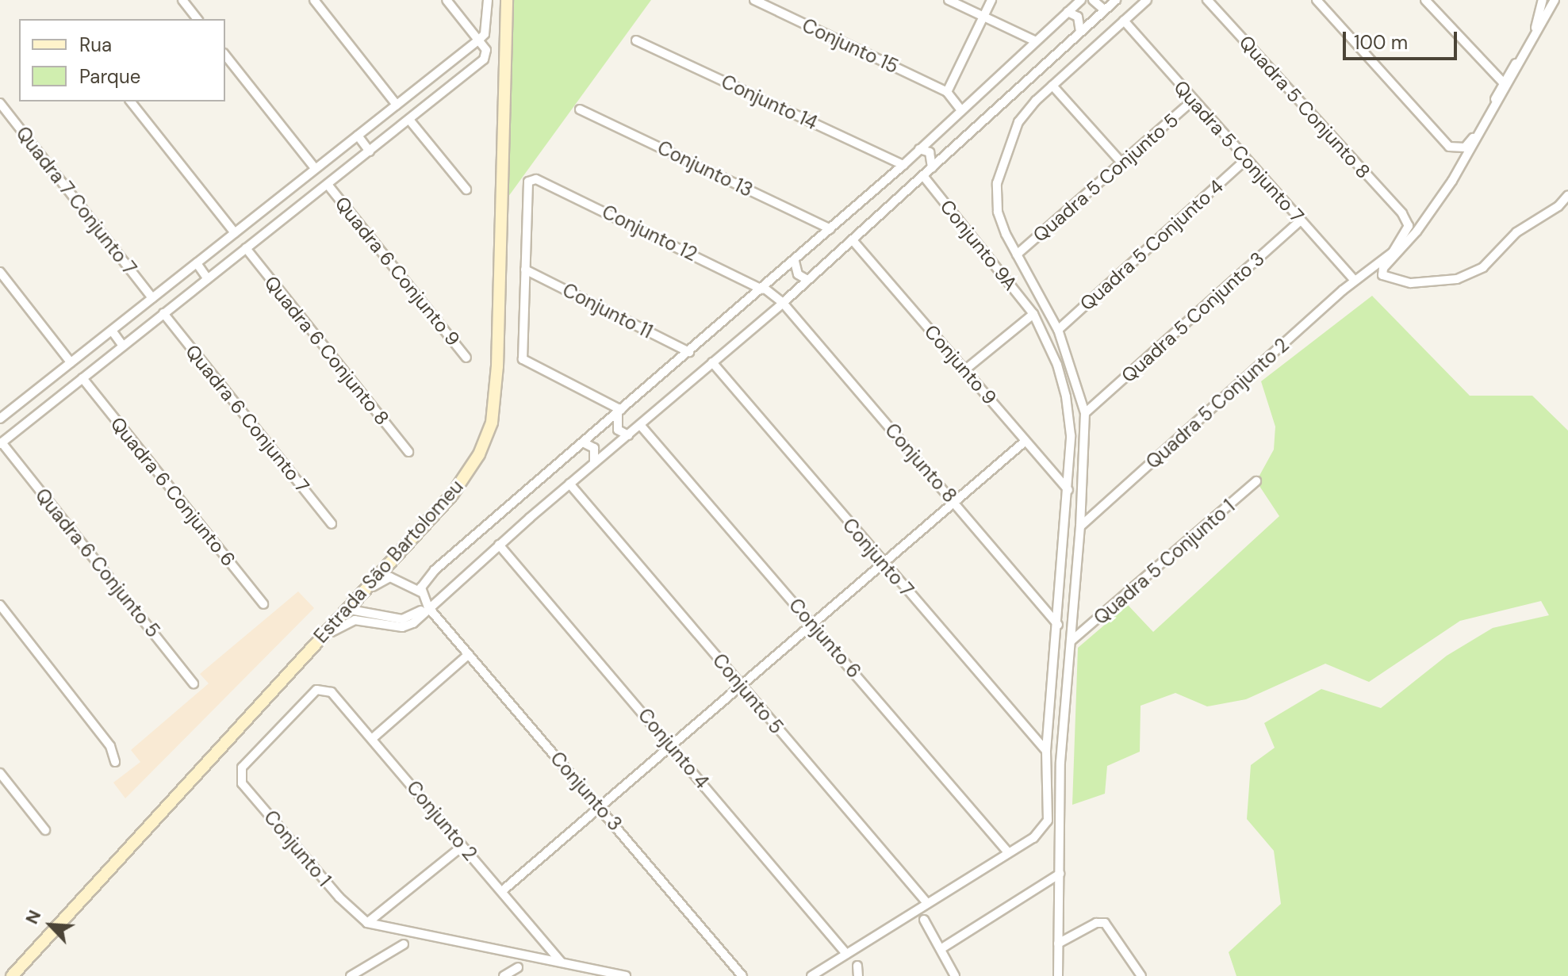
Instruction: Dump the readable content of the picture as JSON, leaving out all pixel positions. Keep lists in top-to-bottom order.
{
  "streets": {
    "street": [
      "Conjunto 15",
      "Conjunto 14",
      "Quadra 5 Conjunto 8",
      "Quadra 5 Conjunto 7",
      "Conjunto 13",
      "Quadra 5 Conjunto 5",
      "Quadra 7 Conjunto 7",
      "Conjunto 12",
      "Conjunto 9A",
      "Quadra 5 Conjunto 4",
      "Quadra 6 Conjunto 9",
      "Conjunto 11",
      "Quadra 5 Conjunto 3",
      "Quadra 6 Conjunto 8",
      "Conjunto 9",
      "Quadra 5 Conjunto 2",
      "Quadra 6 Conjunto 7",
      "Conjunto 8",
      "Quadra 6 Conjunto 6",
      "Conjunto 7",
      "Estrada São Bartolomeu",
      "Quadra 5 Conjunto 1",
      "Quadra 6 Conjunto 5",
      "Conjunto 6",
      "Conjunto 5",
      "Conjunto 4",
      "Conjunto 3",
      "Conjunto 2",
      "Conjunto 1"
    ]
  },
  "crossings": [
    ["Quadra 5 Conjunto 8", "Quadra 5 Conjunto 2"],
    ["Quadra 5 Conjunto 7", "Quadra 5 Conjunto 5"],
    ["Quadra 5 Conjunto 7", "Quadra 5 Conjunto 4"],
    ["Quadra 5 Conjunto 7", "Quadra 5 Conjunto 3"],
    ["Quadra 5 Conjunto 7", "Quadra 5 Conjunto 2"],
    ["Conjunto 12", "Conjunto 11"],
    ["Conjunto 12", "Conjunto 8"],
    ["Conjunto 9A", "Conjunto 9"],
    ["Conjunto 9A", "Conjunto 8"],
    ["Conjunto 9A", "Conjunto 7"],
    ["Conjunto 9A", "Conjunto 6"],
    ["Conjunto 2", "Conjunto 1"]
  ],
  "legend": ["Rua", "Parque"],
  "scale_bar": "100 m",
  "north": "top left"
}
